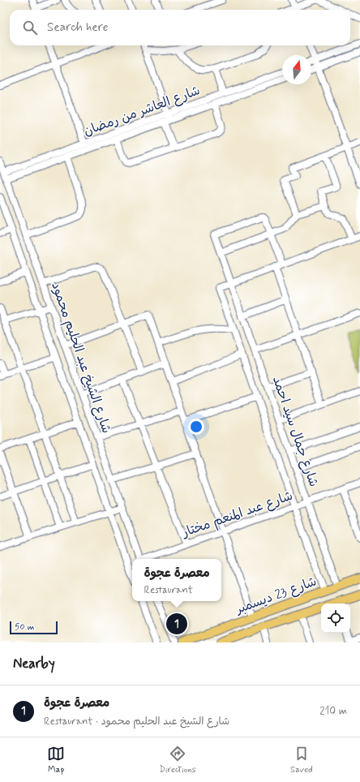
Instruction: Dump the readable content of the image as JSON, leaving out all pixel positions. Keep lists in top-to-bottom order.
{
  "streets": {
    "main road": ["شارع 23 ديسمبر"],
    "street": [
      "شارع العاشر من رمضان",
      "شارع الشيخ عبد الحليم محمود",
      "شارع جمال سيد احمد",
      "شارع عبد المنعم مختار"
    ]
  },
  "crossings": [
    ["شارع العاشر من رمضان", "شارع الشيخ عبد الحليم محمود"],
    ["شارع جمال سيد احمد", "شارع عبد المنعم مختار"],
    ["شارع جمال سيد احمد", "شارع 23 ديسمبر"]
  ],
  "scale_bar": "50 m",
  "north": "top",
  "page": {
    "search": "Search here",
    "popup": ["معصرة عجوة", "Restaurant"],
    "pins": "1",
    "scale": "50 m",
    "heading": "Nearby",
    "list": [
      {
        "mark": "1",
        "name": "معصرة عجوة",
        "note": "Restaurant · شارع الشيخ عبد الحليم محمود",
        "value": "210 m"
      }
    ],
    "nav": ["Map", "Directions", "Saved"]
  }
}
